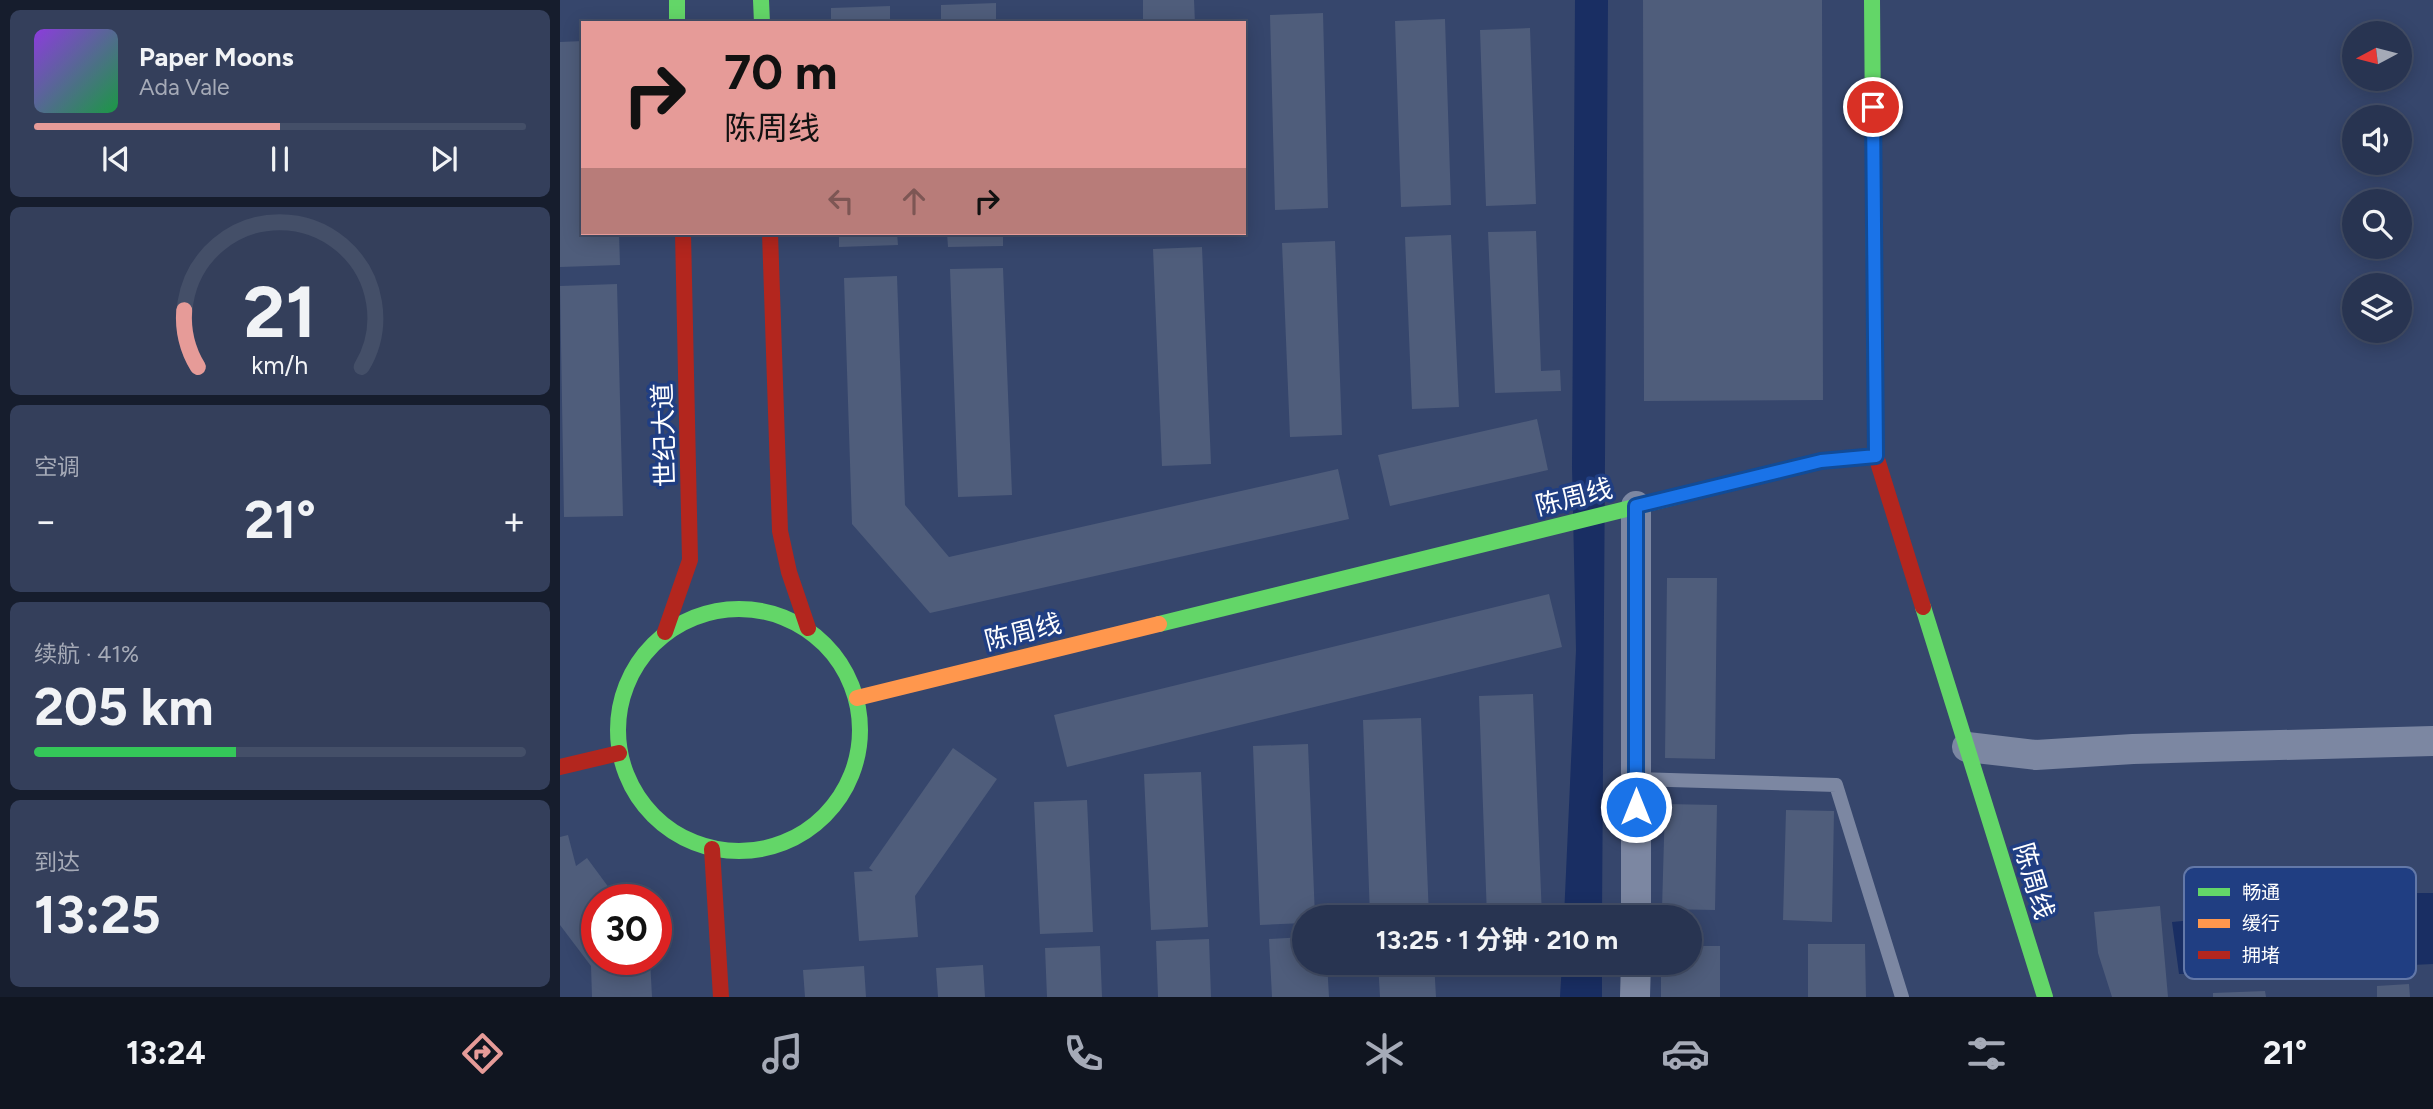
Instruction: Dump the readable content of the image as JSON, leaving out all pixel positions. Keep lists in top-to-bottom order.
{
  "streets": {
    "main road": ["世纪大道", "陈周线"]
  },
  "crossings": [
    ["世纪大道", "陈周线"]
  ],
  "legend": ["畅通", "缓行", "拥堵"],
  "north": "left",
  "page": {
    "turn": ["70 m", "陈周线"],
    "song": ["Paper Moons", "Ada Vale"],
    "tile": [
      "空调",
      ["续航 · 41%", "205 km"],
      ["到达", "13:25"]
    ],
    "heat": ["−", "21°", "+"],
    "limit": "30",
    "trip": "13:25 · 1 分钟 · 210 m",
    "tabs": ["13:24", "21°"],
    "gauge": ["21", "km/h"]
  }
}
